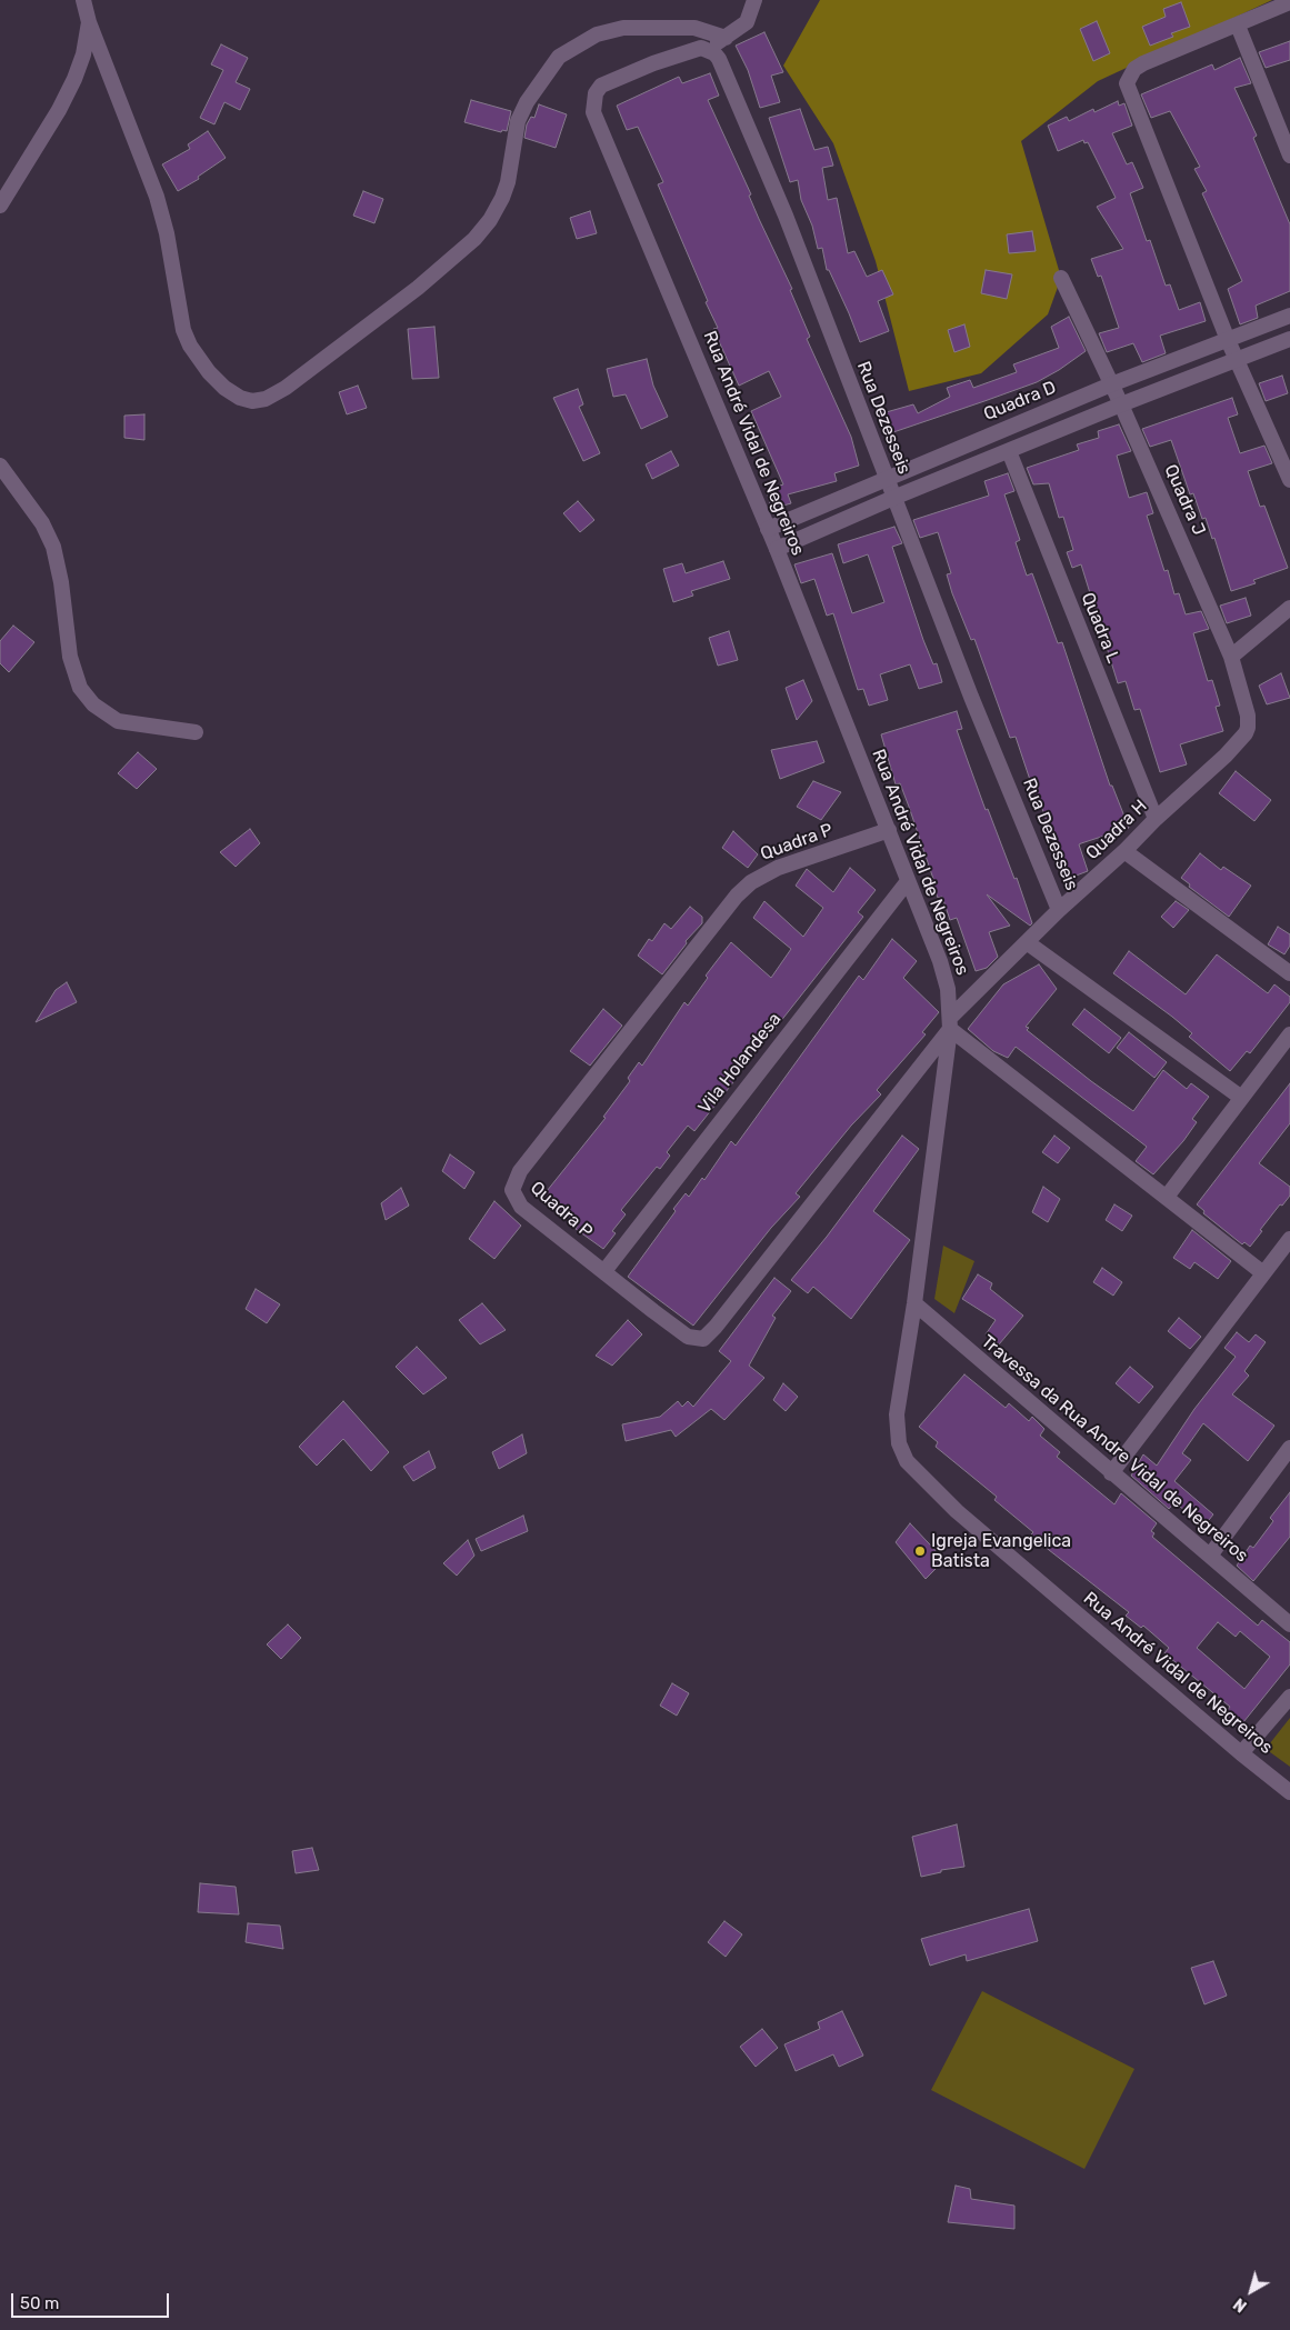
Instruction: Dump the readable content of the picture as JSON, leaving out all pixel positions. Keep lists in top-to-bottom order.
{
  "streets": {
    "street": [
      "Quadra D",
      "Rua Dezesseis",
      "Rua André Vidal de Negreiros",
      "Quadra J",
      "Quadra L",
      "Quadra H",
      "Quadra P",
      "Vila Holandesa",
      "Travessa da Rua Andre Vidal de Negreiros"
    ]
  },
  "crossings": [
    ["Quadra D", "Rua Dezesseis"],
    ["Quadra D", "Rua André Vidal de Negreiros"],
    ["Quadra D", "Quadra J"],
    ["Rua Dezesseis", "Rua André Vidal de Negreiros"],
    ["Rua Dezesseis", "Quadra H"],
    ["Rua André Vidal de Negreiros", "Quadra H"],
    ["Rua André Vidal de Negreiros", "Quadra P"],
    ["Rua André Vidal de Negreiros", "Vila Holandesa"],
    ["Rua André Vidal de Negreiros", "Travessa da Rua Andre Vidal de Negreiros"],
    ["Quadra J", "Quadra H"],
    ["Quadra L", "Quadra H"],
    ["Quadra H", "Quadra P"],
    ["Quadra P", "Vila Holandesa"]
  ],
  "places": ["Igreja Evangelica Batista"],
  "scale_bar": "50 m",
  "north": "bottom left"
}
